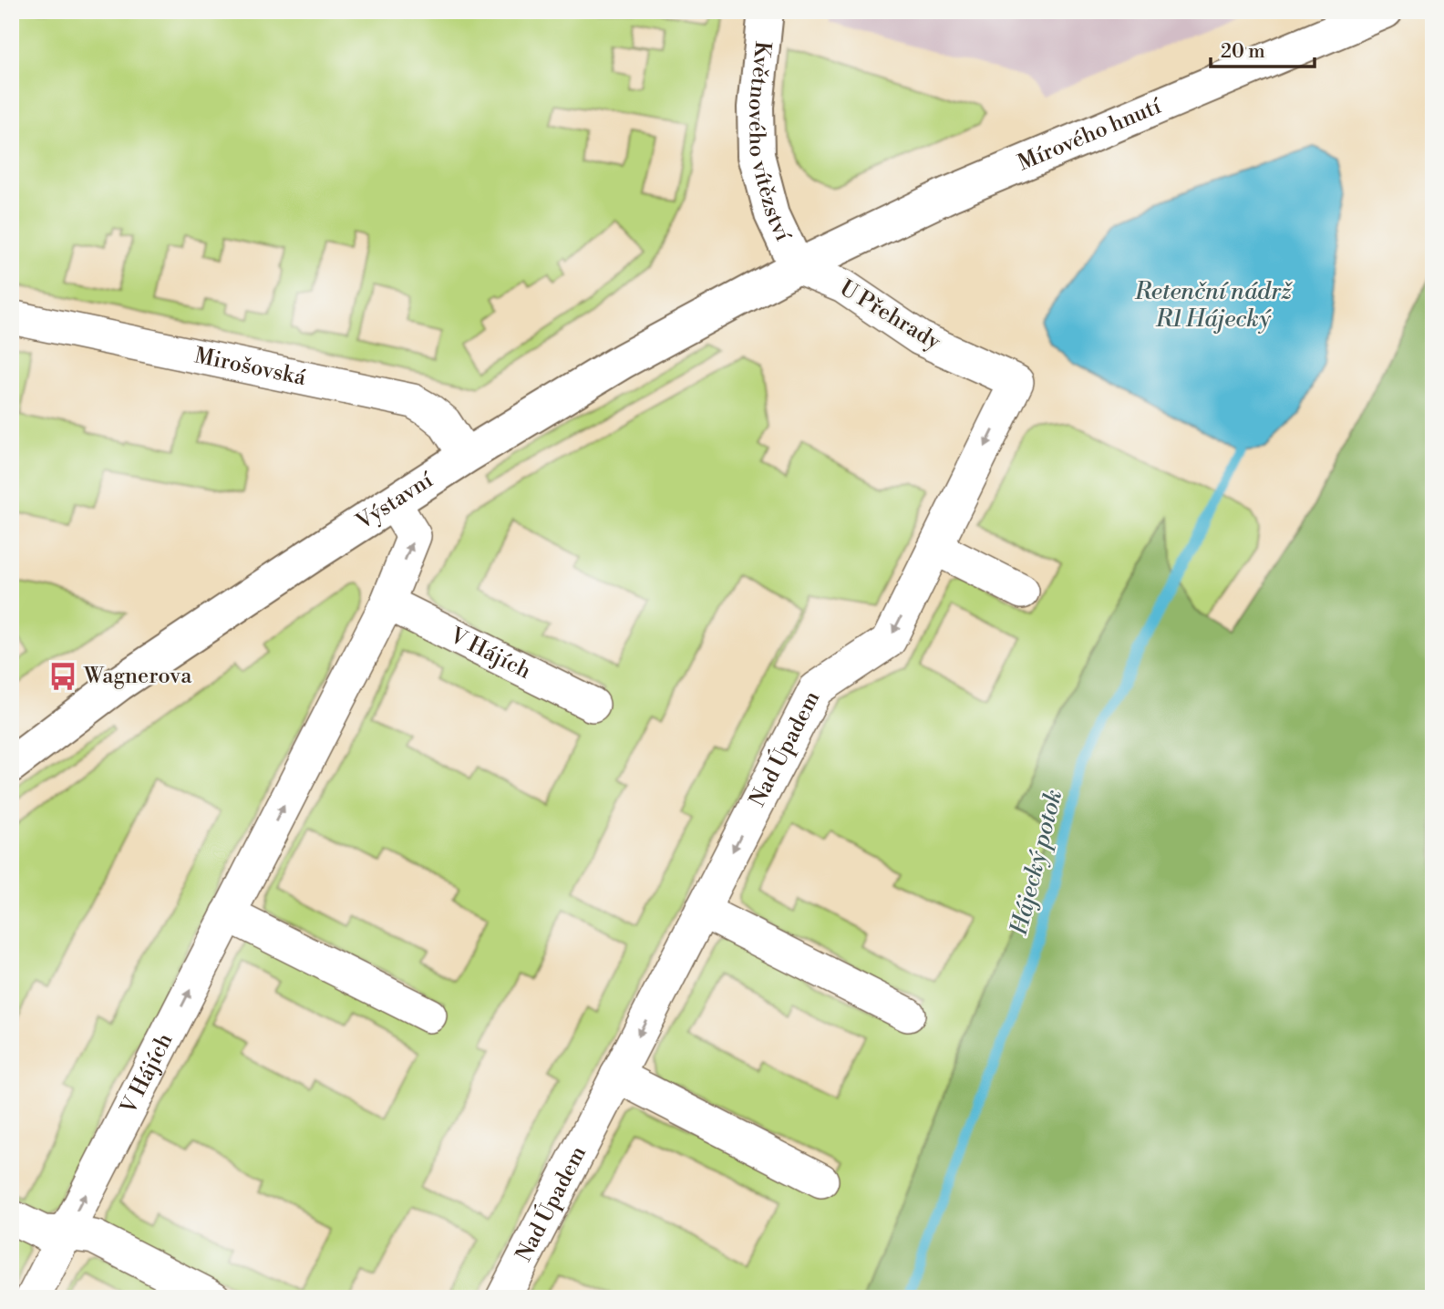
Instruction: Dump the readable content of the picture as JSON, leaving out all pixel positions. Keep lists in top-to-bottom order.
{
  "streets": {
    "main road": ["Mírového hnutí", "Květnového vítězství", "Výstavní"],
    "street": [
      "U Přehrady",
      "Mirošovská",
      "V Hájích",
      "Nad Úpadem"
    ]
  },
  "crossings": [
    ["Mírového hnutí", "Květnového vítězství"],
    ["Mírového hnutí", "U Přehrady"],
    ["Mírového hnutí", "Výstavní"],
    ["Květnového vítězství", "U Přehrady"],
    ["Květnového vítězství", "Výstavní"],
    ["U Přehrady", "Výstavní"],
    ["U Přehrady", "Nad Úpadem"],
    ["Mirošovská", "Výstavní"],
    ["Výstavní", "V Hájích"]
  ],
  "one_way": ["V Hájích", "Nad Úpadem"],
  "water": ["Retenční nádrž R1 Hájecký", "Hájecký potok"],
  "places": {
    "bus stop": ["Wagnerova"]
  },
  "scale_bar": "20 m"
}
